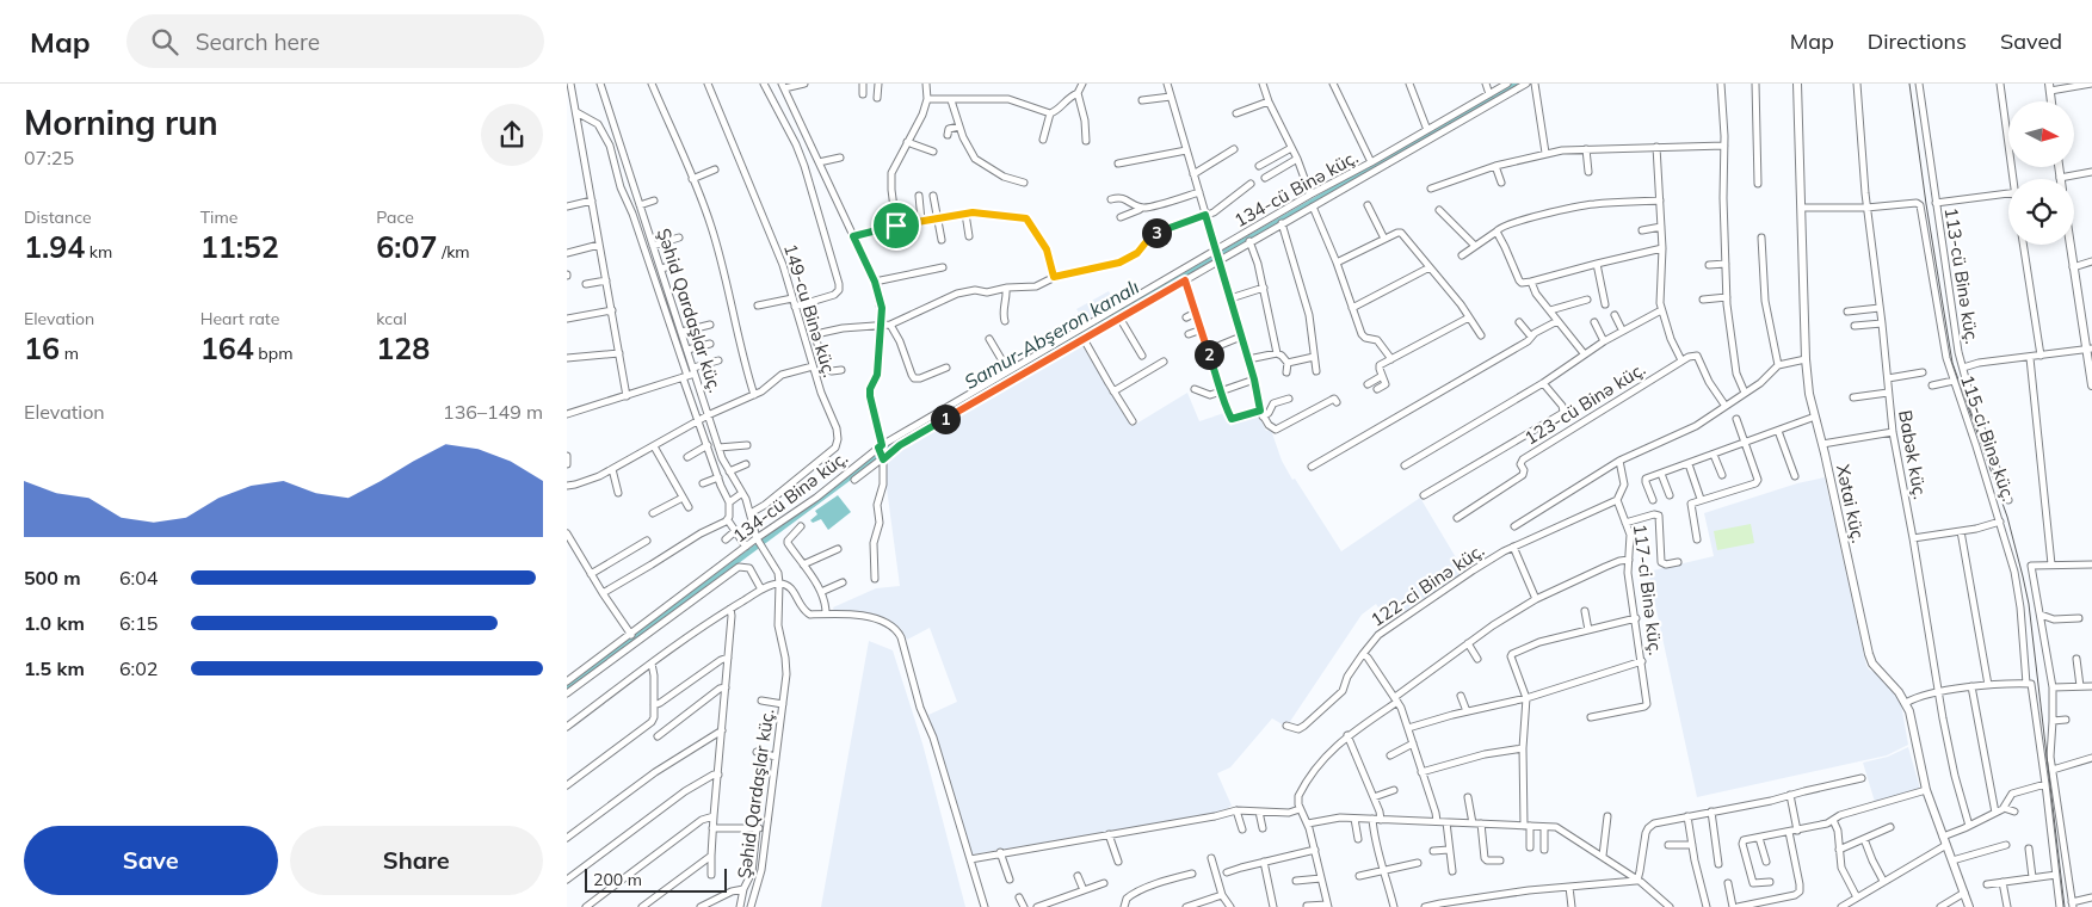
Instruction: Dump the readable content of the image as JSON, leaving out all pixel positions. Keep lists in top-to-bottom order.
{
  "streets": {
    "street": [
      "134-cü Binə küç.",
      "113-cü Binə küç.",
      "Şəhid Qardaşlar küç.",
      "149-cu Binə küç.",
      "123-cü Binə küç.",
      "115-ci Binə küç.",
      "Babək küç.",
      "Xətai küç.",
      "122-ci Binə küç.",
      "117-ci Binə küç."
    ]
  },
  "crossings": [
    ["134-cü Binə küç.", "Şəhid Qardaşlar küç."],
    ["Şəhid Qardaşlar küç.", "149-cu Binə küç."],
    ["115-ci Binə küç.", "Babək küç."],
    ["122-ci Binə küç.", "117-ci Binə küç."]
  ],
  "water": ["Samur-Abşeron kanalı"],
  "scale_bar": "200 m",
  "north": "right",
  "page": {
    "header": "Map",
    "search": "Search here",
    "nav": ["Map", "Directions", "Saved"],
    "heading": ["Morning run", "07:25"],
    "stats": [
      ["Distance", "1.94 km"],
      ["Time", "11:52"],
      ["Pace", "6:07 /km"],
      ["Elevation", "16 m"],
      ["Heart rate", "164 bpm"],
      ["kcal", "128"]
    ],
    "pins": ["3", "2", "1"],
    "chart": ["Elevation", "136–149 m"],
    "list": [
      {
        "name": "500 m",
        "note": "6:04"
      },
      {
        "name": "1.0 km",
        "note": "6:15"
      },
      {
        "name": "1.5 km",
        "note": "6:02"
      }
    ],
    "buttons": ["Save", "Share"],
    "scale": "200 m"
  }
}
